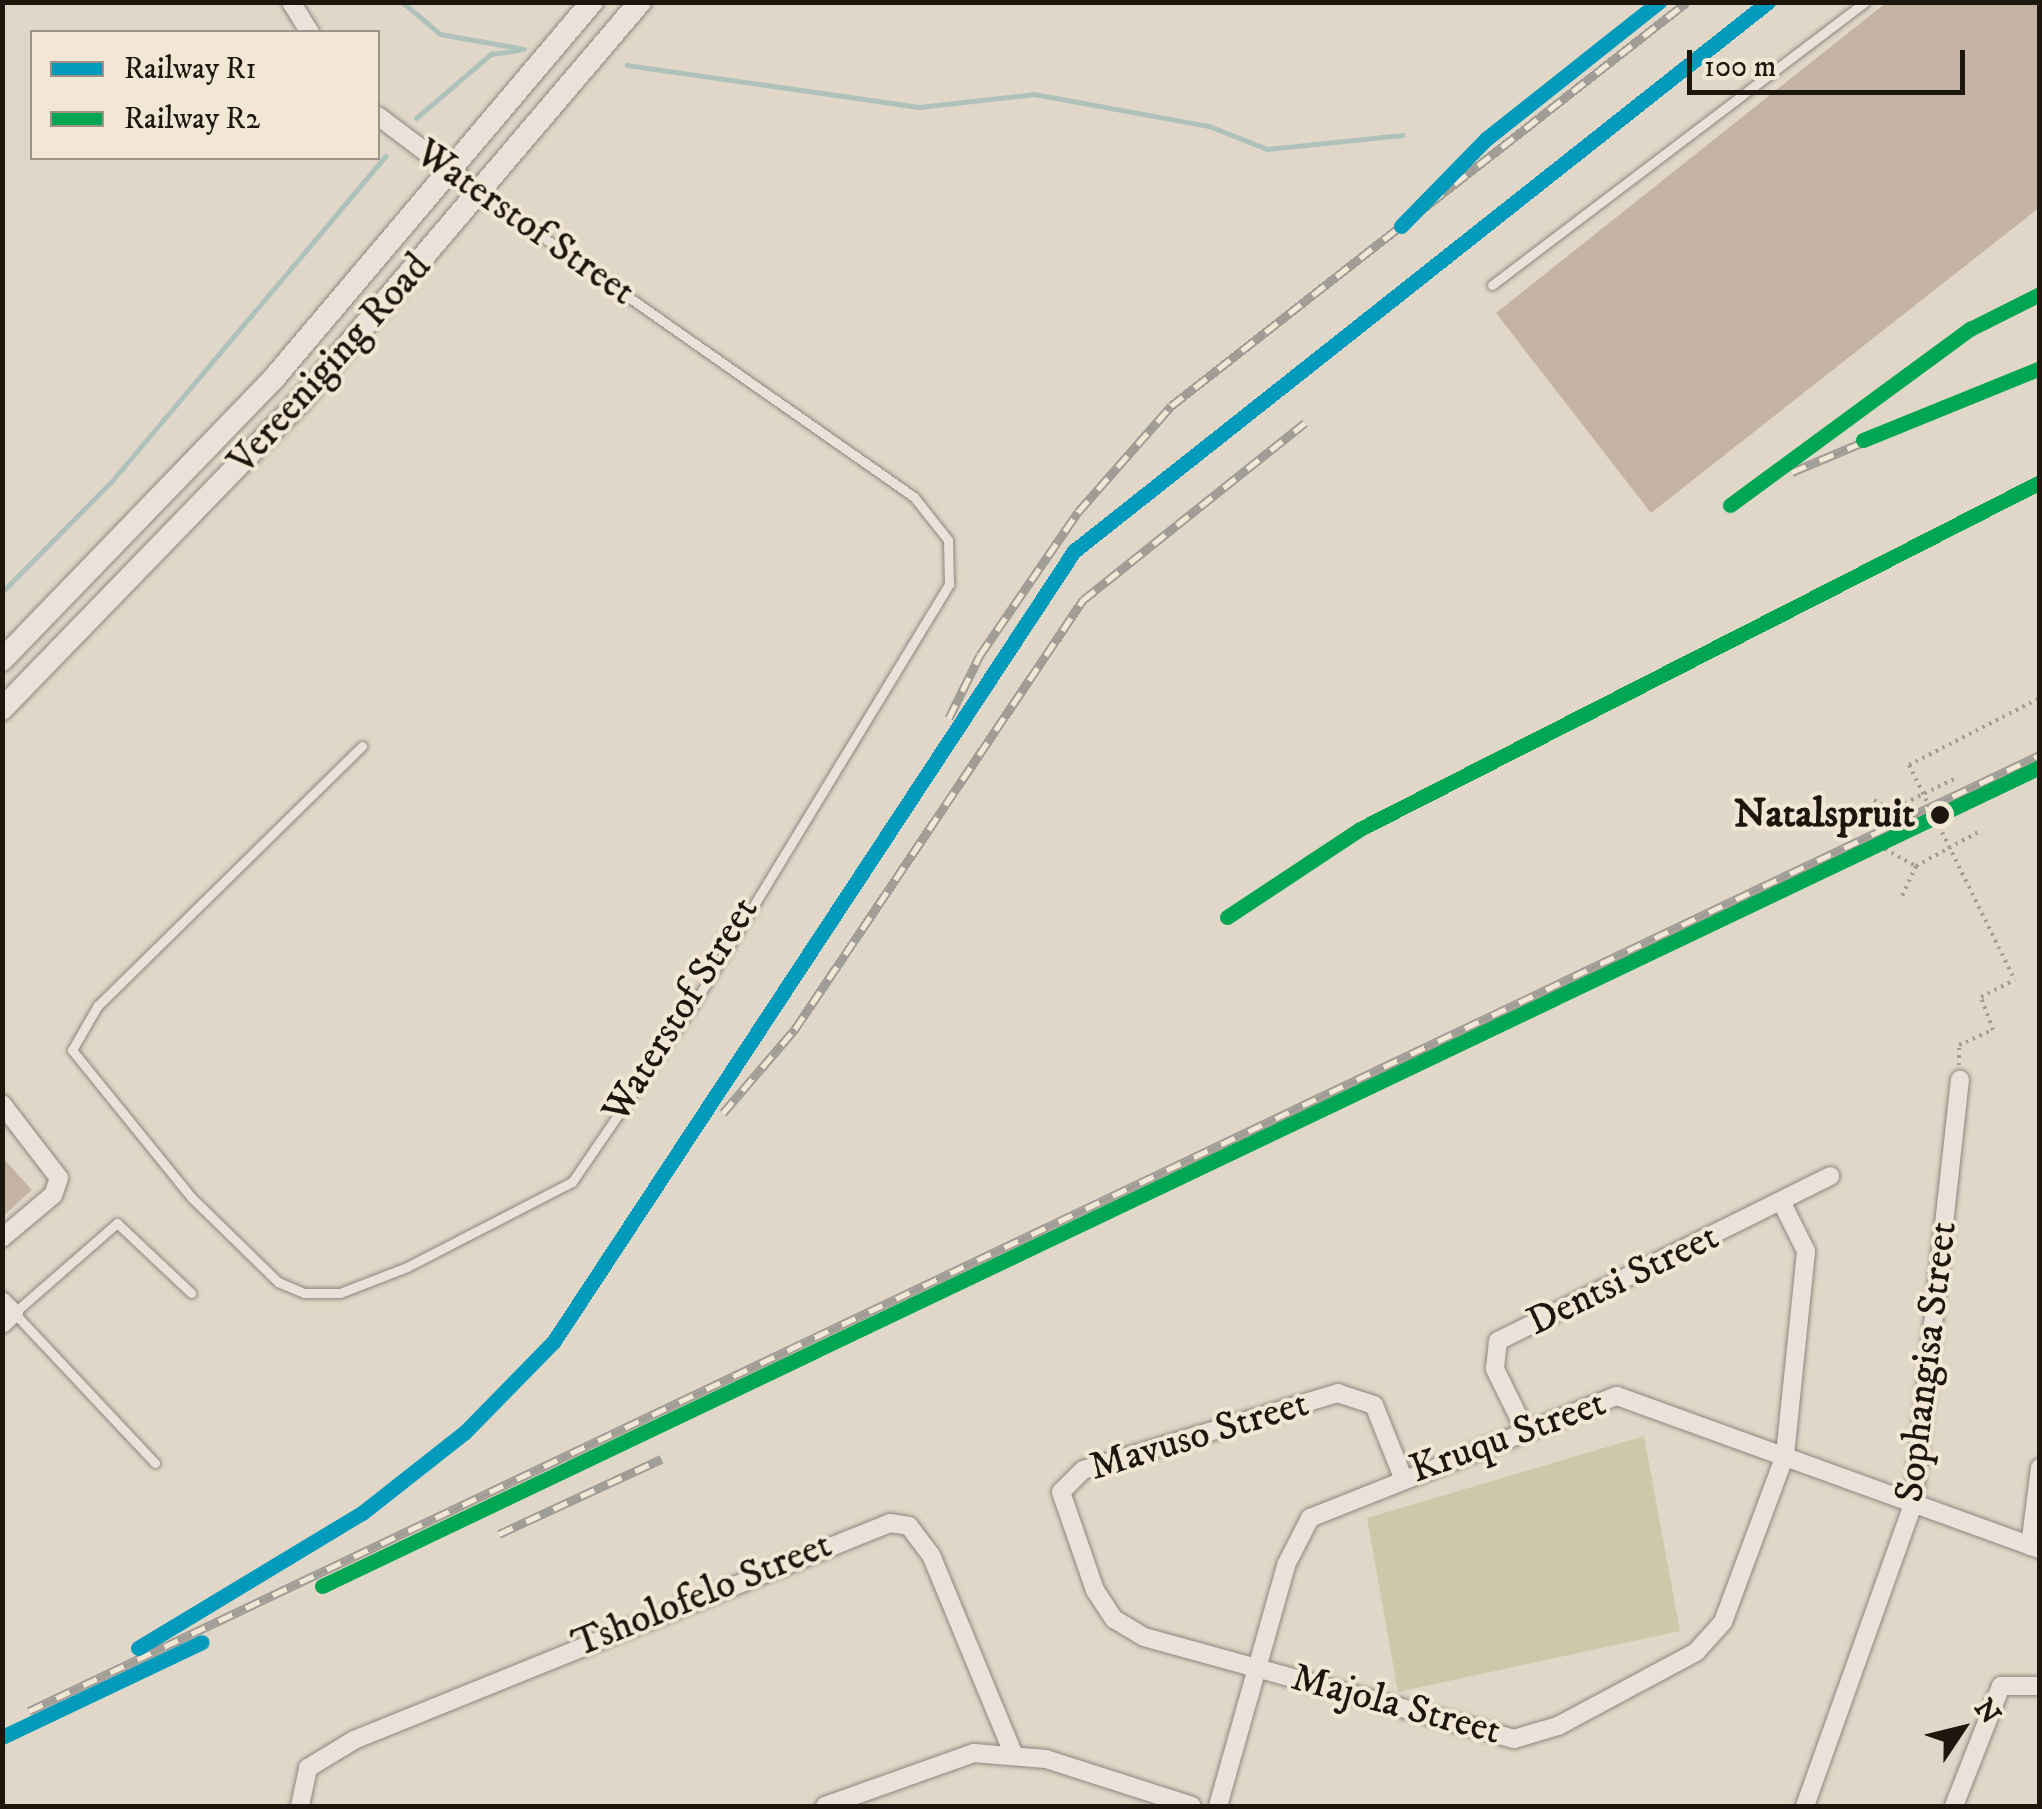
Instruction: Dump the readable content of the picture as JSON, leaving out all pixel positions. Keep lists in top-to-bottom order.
{
  "streets": {
    "main road": ["Vereeniging Road"],
    "street": [
      "Waterstof Street",
      "Dentsi Street",
      "Sophangisa Street",
      "Mavuso Street",
      "Kruqu Street",
      "Tsholofelo Street",
      "Majola Street"
    ]
  },
  "crossings": [
    ["Waterstof Street", "Vereeniging Road"],
    ["Dentsi Street", "Kruqu Street"],
    ["Dentsi Street", "Majola Street"],
    ["Sophangisa Street", "Kruqu Street"],
    ["Mavuso Street", "Kruqu Street"],
    ["Mavuso Street", "Majola Street"],
    ["Kruqu Street", "Majola Street"]
  ],
  "places": ["Natalspruit"],
  "lines": ["rail line R1", "rail line R2"],
  "legend": ["Railway R1", "Railway R2"],
  "scale_bar": "100 m",
  "north": "top right"
}
